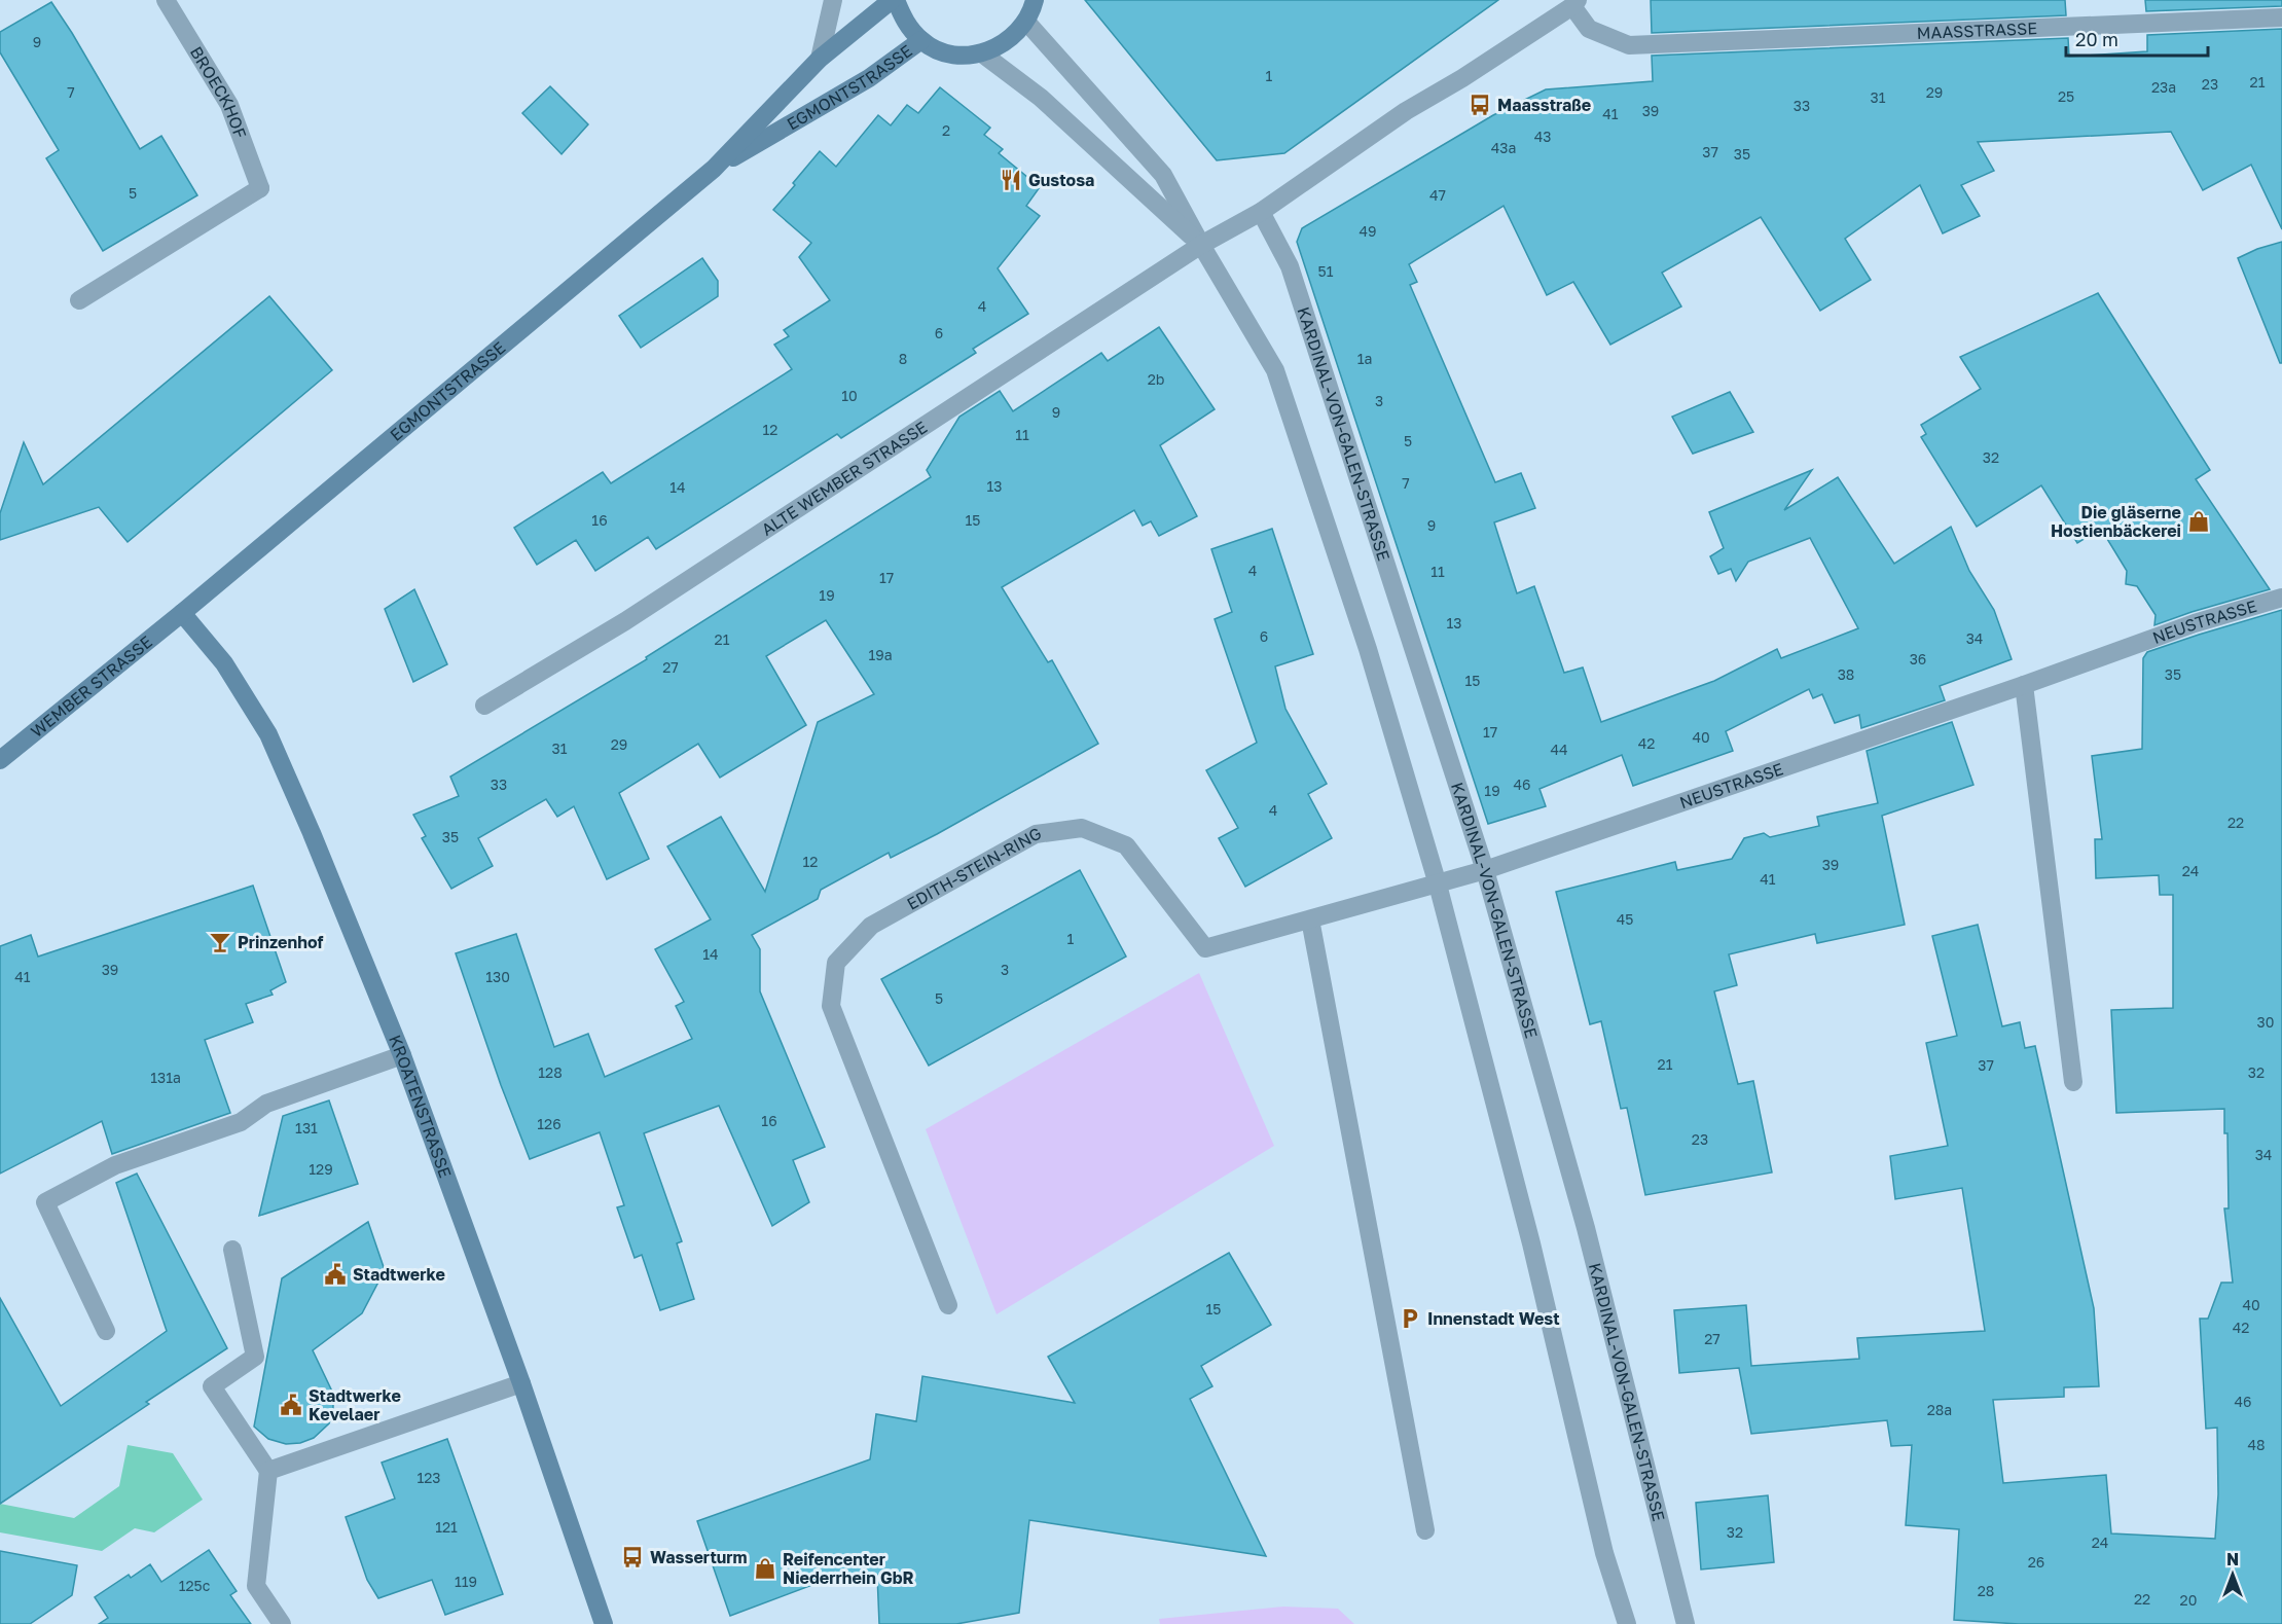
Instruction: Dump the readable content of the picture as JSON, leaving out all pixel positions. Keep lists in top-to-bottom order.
{
  "streets": {
    "street": [
      "MAASSTRASSE",
      "EGMONTSTRASSE",
      "BROECKHOF",
      "KARDINAL-VON-GALEN-STRASSE",
      "ALTE WEMBER STRASSE",
      "NEUSTRASSE",
      "WEMBER STRASSE",
      "EDITH-STEIN-RING",
      "KROATENSTRASSE"
    ]
  },
  "crossings": [
    ["MAASSTRASSE", "KARDINAL-VON-GALEN-STRASSE"],
    ["MAASSTRASSE", "ALTE WEMBER STRASSE"],
    ["EGMONTSTRASSE", "WEMBER STRASSE"],
    ["EGMONTSTRASSE", "KROATENSTRASSE"],
    ["KARDINAL-VON-GALEN-STRASSE", "NEUSTRASSE"],
    ["NEUSTRASSE", "EDITH-STEIN-RING"],
    ["WEMBER STRASSE", "KROATENSTRASSE"]
  ],
  "places": {
    "bus stop": ["Maasstraße", "Wasserturm"],
    "restaurant": ["Gustosa"],
    "shop": ["Die gläserne Hostienbäckerei", "Reifencenter Niederrhein GbR"],
    "bar": ["Prinzenhof"],
    "public building": ["Stadtwerke", "Stadtwerke Kevelaer"],
    "parking": ["Innenstadt West"]
  },
  "house_numbers": [
    "9",
    "1",
    "21",
    "23",
    "23a",
    "7",
    "29",
    "25",
    "31",
    "33",
    "39",
    "41",
    "2",
    "43",
    "43a",
    "37",
    "35",
    "5",
    "47",
    "49",
    "51",
    "4",
    "6",
    "8",
    "1a",
    "2b",
    "10",
    "3",
    "9",
    "12",
    "11",
    "5",
    "32",
    "7",
    "13",
    "14",
    "16",
    "15",
    "9",
    "4",
    "11",
    "17",
    "19",
    "13",
    "6",
    "34",
    "21",
    "19a",
    "36",
    "27",
    "38",
    "35",
    "15",
    "17",
    "40",
    "42",
    "29",
    "31",
    "44",
    "33",
    "46",
    "19",
    "4",
    "22",
    "35",
    "12",
    "39",
    "24",
    "41",
    "45",
    "1",
    "14",
    "39",
    "3",
    "41",
    "130",
    "5",
    "30",
    "21",
    "37",
    "128",
    "32",
    "131a",
    "16",
    "126",
    "131",
    "23",
    "34",
    "129",
    "40",
    "15",
    "42",
    "27",
    "46",
    "28a",
    "48",
    "123",
    "121",
    "32",
    "24",
    "26",
    "119",
    "125c",
    "28",
    "22",
    "20"
  ],
  "scale_bar": "20 m",
  "north": "top"
}
